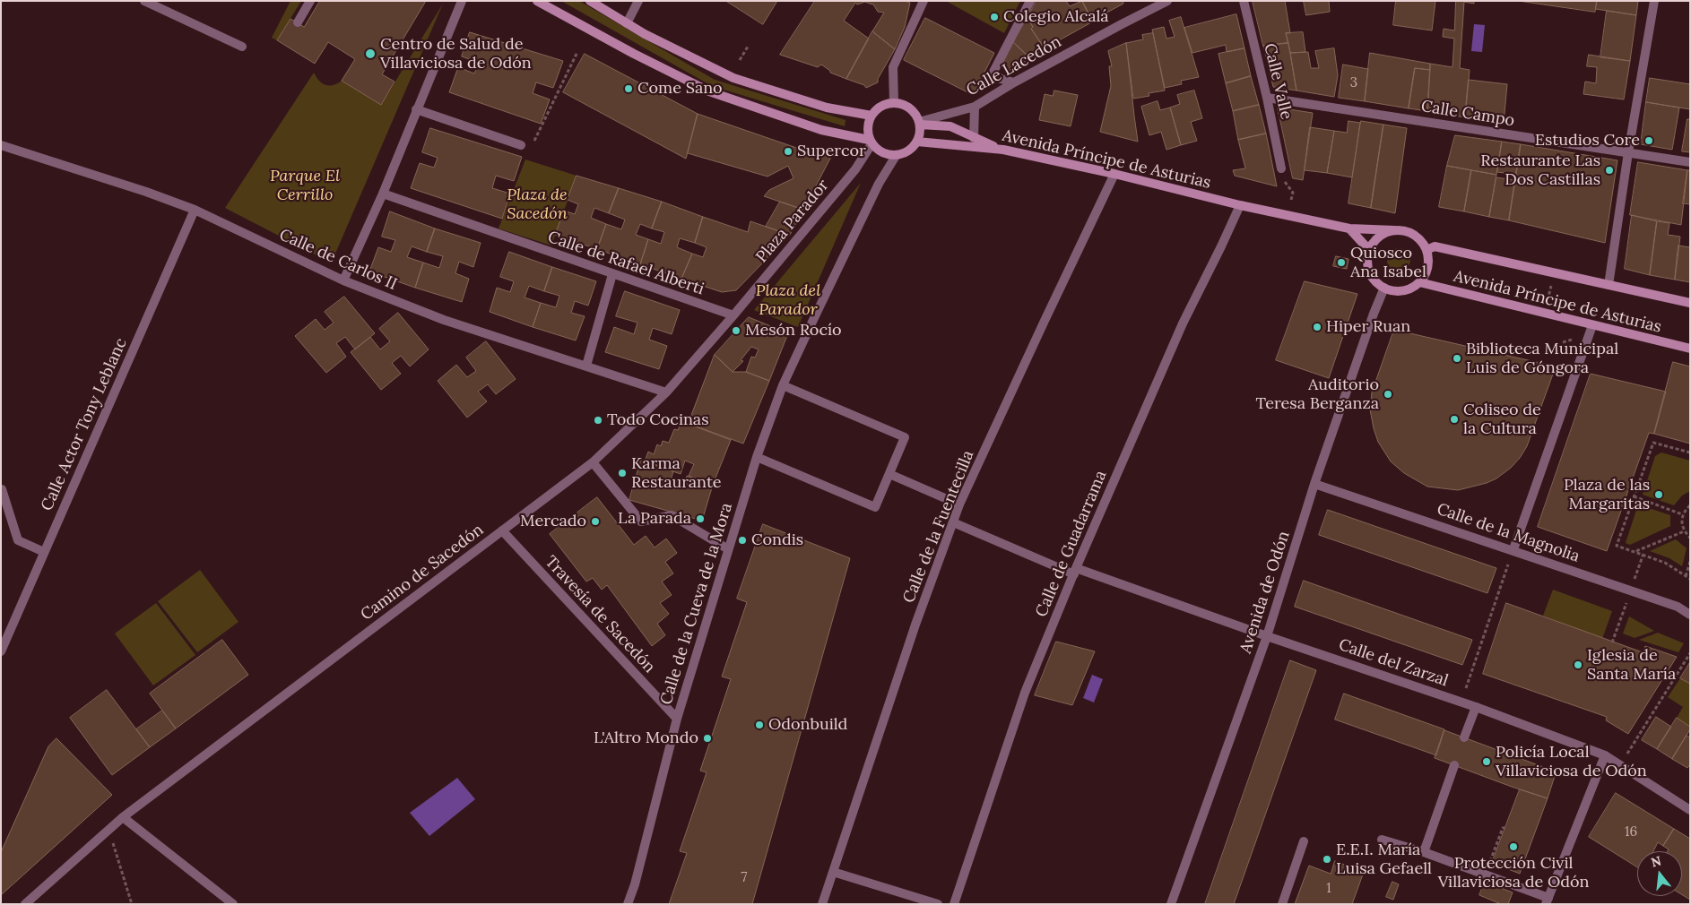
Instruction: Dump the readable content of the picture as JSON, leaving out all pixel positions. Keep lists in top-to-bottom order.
{
  "streets": {
    "street": [
      "Calle Lacedón",
      "Calle Valle",
      "Calle Campo",
      "Avenida Príncipe de Asturias",
      "Plaza Parador",
      "Calle de Carlos II",
      "Calle de Rafael Alberti",
      "Calle Actor Tony Leblanc",
      "Calle de la Fuentecilla",
      "Calle de la Magnolia",
      "Calle de Guadarrama",
      "Camino de Sacedón",
      "Avenida de Odón",
      "Calle de la Cueva de la Mora",
      "Travesía de Sacedón",
      "Calle del Zarzal"
    ]
  },
  "crossings": [
    ["Calle Lacedón", "Avenida Príncipe de Asturias"],
    ["Calle Lacedón", "Plaza Parador"],
    ["Calle Lacedón", "Calle de la Cueva de la Mora"],
    ["Calle Valle", "Calle Campo"],
    ["Avenida Príncipe de Asturias", "Plaza Parador"],
    ["Avenida Príncipe de Asturias", "Calle de la Fuentecilla"],
    ["Avenida Príncipe de Asturias", "Calle de Guadarrama"],
    ["Avenida Príncipe de Asturias", "Avenida de Odón"],
    ["Avenida Príncipe de Asturias", "Calle de la Cueva de la Mora"],
    ["Plaza Parador", "Calle de Rafael Alberti"],
    ["Plaza Parador", "Camino de Sacedón"],
    ["Plaza Parador", "Calle de la Cueva de la Mora"],
    ["Calle de Carlos II", "Calle Actor Tony Leblanc"],
    ["Calle de Carlos II", "Camino de Sacedón"],
    ["Calle de Rafael Alberti", "Camino de Sacedón"],
    ["Calle de la Fuentecilla", "Calle del Zarzal"],
    ["Calle de la Magnolia", "Avenida de Odón"],
    ["Calle de Guadarrama", "Calle del Zarzal"],
    ["Camino de Sacedón", "Travesía de Sacedón"],
    ["Avenida de Odón", "Calle del Zarzal"],
    ["Calle de la Cueva de la Mora", "Travesía de Sacedón"]
  ],
  "parks": ["Parque El Cerrillo", "Plaza de Sacedón", "Plaza del Parador"],
  "places": [
    "Colegio Alcalá",
    "Centro de Salud de Villaviciosa de Odón",
    "Come Sano",
    "Estudios Core",
    "Supercor",
    "Restaurante Las Dos Castillas",
    "Quiosco Ana Isabel",
    "Hiper Ruan",
    "Mesón Rocío",
    "Biblioteca Municipal Luis de Góngora",
    "Auditorio Teresa Berganza",
    "Coliseo de la Cultura",
    "Todo Cocinas",
    "Karma Restaurante",
    "Plaza de las Margaritas",
    "La Parada",
    "Mercado",
    "Condis",
    "Iglesia de Santa María",
    "Odonbuild",
    "L'Altro Mondo",
    "Policía Local Villaviciosa de Odón",
    "Protección Civil Villaviciosa de Odón",
    "E.E.I. María Luisa Gefaell"
  ],
  "house_numbers": [
    "3",
    "16",
    "7",
    "1"
  ],
  "north": "top"
}
